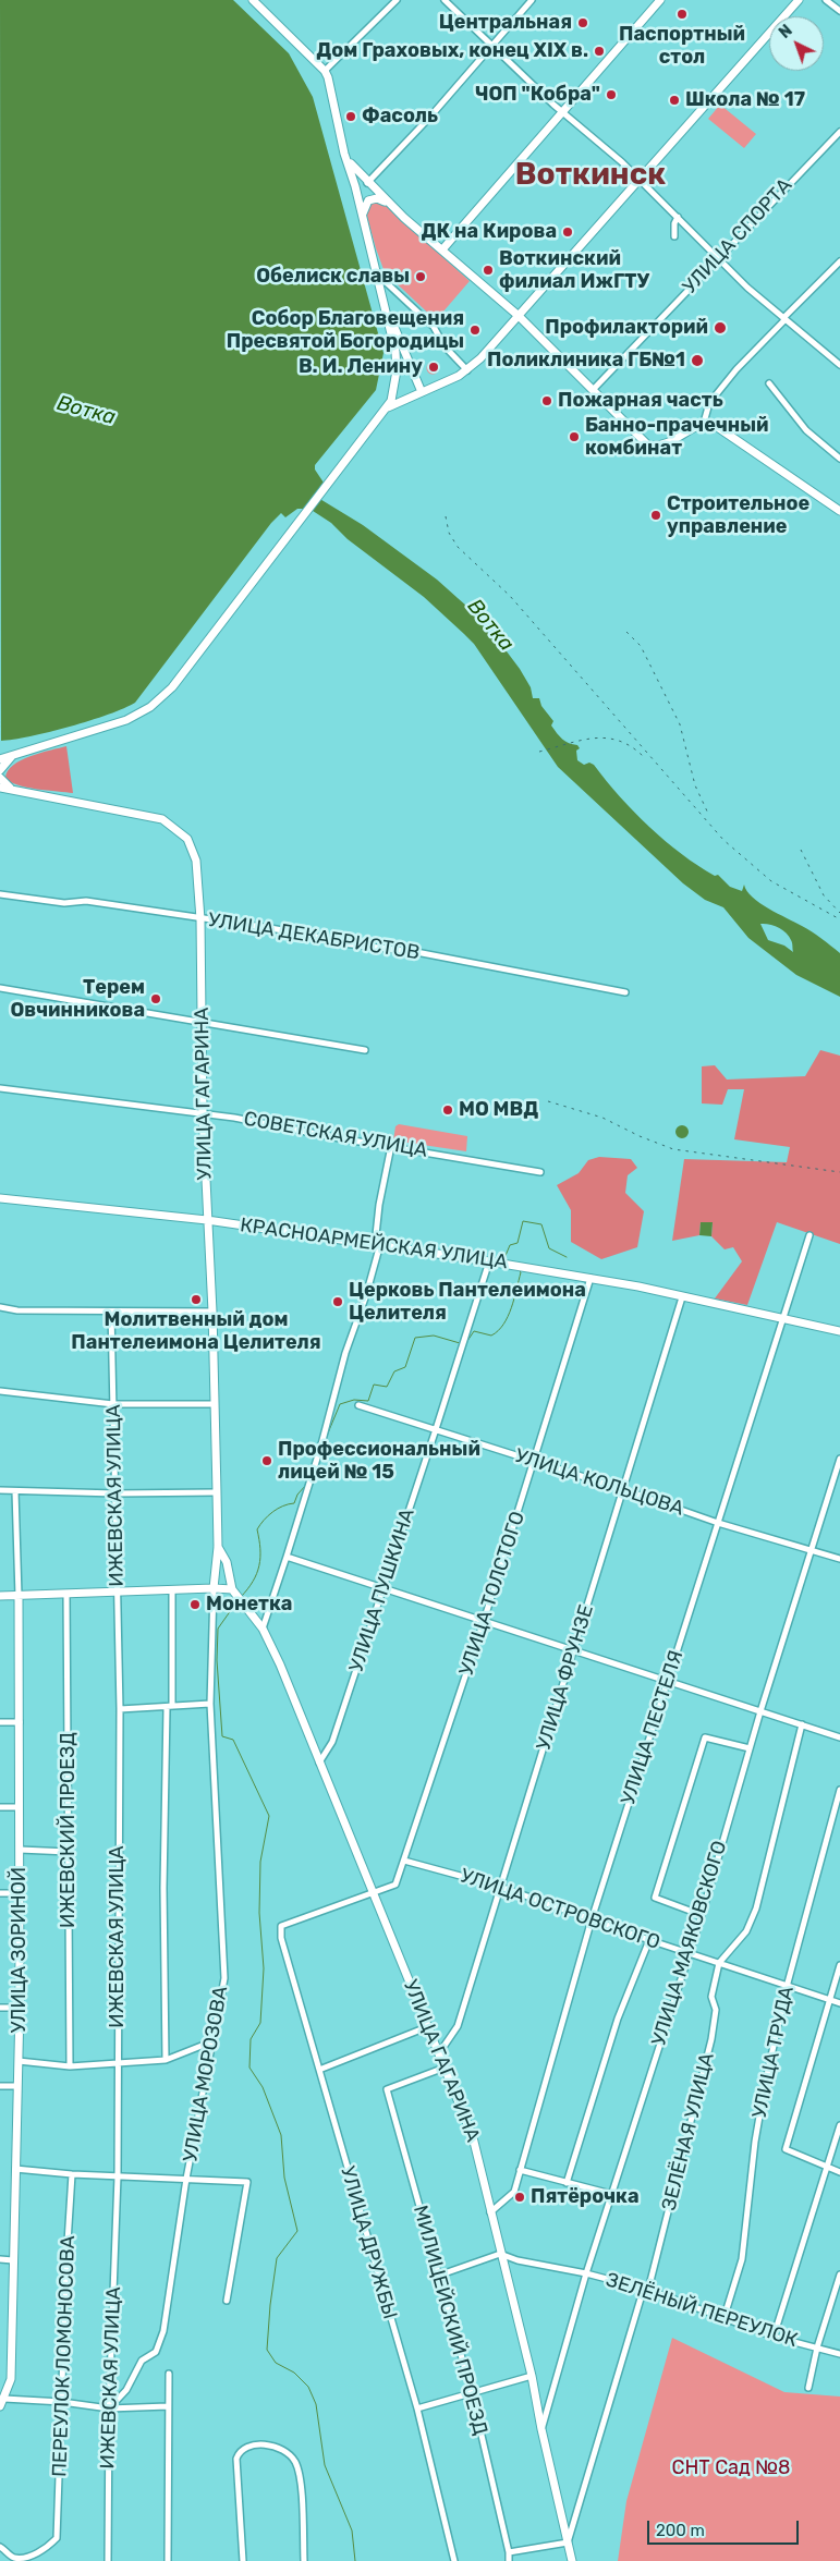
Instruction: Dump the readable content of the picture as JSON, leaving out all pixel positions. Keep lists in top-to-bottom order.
{
  "streets": {
    "main road": ["УЛИЦА ГАГАРИНА", "КРАСНОАРМЕЙСКАЯ УЛИЦА", "УЛИЦА ЗОРИНОЙ"],
    "street": [
      "УЛИЦА СПОРТА",
      "УЛИЦА ДЕКАБРИСТОВ",
      "СОВЕТСКАЯ УЛИЦА",
      "УЛИЦА КОЛЬЦОВА",
      "ИЖЕВСКАЯ УЛИЦА",
      "УЛИЦА ПУШКИНА",
      "УЛИЦА ТОЛСТОГО",
      "УЛИЦА ФРУНЗЕ",
      "УЛИЦА ПЕСТЕЛЯ",
      "ИЖЕВСКИЙ ПРОЕЗД",
      "УЛИЦА ОСТРОВСКОГО",
      "УЛИЦА МАЯКОВСКОГО",
      "УЛИЦА ТРУДА",
      "УЛИЦА МОРОЗОВА",
      "ЗЕЛЁНАЯ УЛИЦА",
      "УЛИЦА ДРУЖБЫ",
      "ЗЕЛЁНЫЙ ПЕРЕУЛОК",
      "МИЛИЦЕЙСКИЙ ПРОЕЗД",
      "ПЕРЕУЛОК ЛОМОНОСОВА"
    ]
  },
  "crossings": [
    ["УЛИЦА ДЕКАБРИСТОВ", "УЛИЦА ГАГАРИНА"],
    ["УЛИЦА ГАГАРИНА", "СОВЕТСКАЯ УЛИЦА"],
    ["УЛИЦА ГАГАРИНА", "КРАСНОАРМЕЙСКАЯ УЛИЦА"],
    ["УЛИЦА ГАГАРИНА", "УЛИЦА ПУШКИНА"],
    ["УЛИЦА ГАГАРИНА", "УЛИЦА ТОЛСТОГО"],
    ["УЛИЦА ГАГАРИНА", "УЛИЦА ФРУНЗЕ"],
    ["УЛИЦА ГАГАРИНА", "УЛИЦА ПЕСТЕЛЯ"],
    ["УЛИЦА ГАГАРИНА", "УЛИЦА МАЯКОВСКОГО"],
    ["УЛИЦА ГАГАРИНА", "ЗЕЛЁНАЯ УЛИЦА"],
    ["УЛИЦА ГАГАРИНА", "УЛИЦА ДРУЖБЫ"],
    ["УЛИЦА ГАГАРИНА", "ЗЕЛЁНЫЙ ПЕРЕУЛОК"],
    ["УЛИЦА ГАГАРИНА", "МИЛИЦЕЙСКИЙ ПРОЕЗД"],
    ["КРАСНОАРМЕЙСКАЯ УЛИЦА", "УЛИЦА ПУШКИНА"],
    ["КРАСНОАРМЕЙСКАЯ УЛИЦА", "УЛИЦА ТОЛСТОГО"],
    ["КРАСНОАРМЕЙСКАЯ УЛИЦА", "УЛИЦА ФРУНЗЕ"],
    ["КРАСНОАРМЕЙСКАЯ УЛИЦА", "УЛИЦА ПЕСТЕЛЯ"],
    ["УЛИЦА КОЛЬЦОВА", "УЛИЦА ПУШКИНА"],
    ["УЛИЦА КОЛЬЦОВА", "УЛИЦА ТОЛСТОГО"],
    ["УЛИЦА КОЛЬЦОВА", "УЛИЦА ФРУНЗЕ"],
    ["УЛИЦА КОЛЬЦОВА", "УЛИЦА ПЕСТЕЛЯ"],
    ["УЛИЦА КОЛЬЦОВА", "УЛИЦА МАЯКОВСКОГО"],
    ["ИЖЕВСКАЯ УЛИЦА", "УЛИЦА МОРОЗОВА"],
    ["УЛИЦА ТОЛСТОГО", "УЛИЦА ОСТРОВСКОГО"],
    ["УЛИЦА ТОЛСТОГО", "УЛИЦА ДРУЖБЫ"],
    ["УЛИЦА ФРУНЗЕ", "УЛИЦА ОСТРОВСКОГО"],
    ["УЛИЦА ПЕСТЕЛЯ", "УЛИЦА ОСТРОВСКОГО"],
    ["УЛИЦА ОСТРОВСКОГО", "УЛИЦА МАЯКОВСКОГО"],
    ["УЛИЦА ОСТРОВСКОГО", "УЛИЦА ТРУДА"],
    ["УЛИЦА ОСТРОВСКОГО", "ЗЕЛЁНАЯ УЛИЦА"],
    ["УЛИЦА МАЯКОВСКОГО", "ЗЕЛЁНЫЙ ПЕРЕУЛОК"],
    ["УЛИЦА ТРУДА", "ЗЕЛЁНЫЙ ПЕРЕУЛОК"],
    ["ЗЕЛЁНАЯ УЛИЦА", "ЗЕЛЁНЫЙ ПЕРЕУЛОК"]
  ],
  "districts": ["Воткинск"],
  "water": ["Вотка"],
  "parks": ["СНТ Сад №8"],
  "places": [
    "Паспортный стол",
    "Центральная",
    "Дом Граховых, конец XIX в.",
    "ЧОП \"Кобра\"",
    "Школа № 17",
    "Фасоль",
    "ДК на Кирова",
    "Воткинский филиал ИжГТУ",
    "Обелиск славы",
    "Профилакторий",
    "Собор Благовещения Пресвятой Богородицы",
    "Поликлиника ГБ№1",
    "В. И. Ленину",
    "Пожарная часть",
    "Банно-прачечный комбинат",
    "Строительное управление",
    "Терем Овчинникова",
    "МО МВД",
    "Молитвенный дом Пантелеимона Целителя",
    "Церковь Пантелеимона Целителя",
    "Профессиональный лицей № 15",
    "Монетка",
    "Пятёрочка"
  ],
  "scale_bar": "200 m",
  "north": "top left"
}
